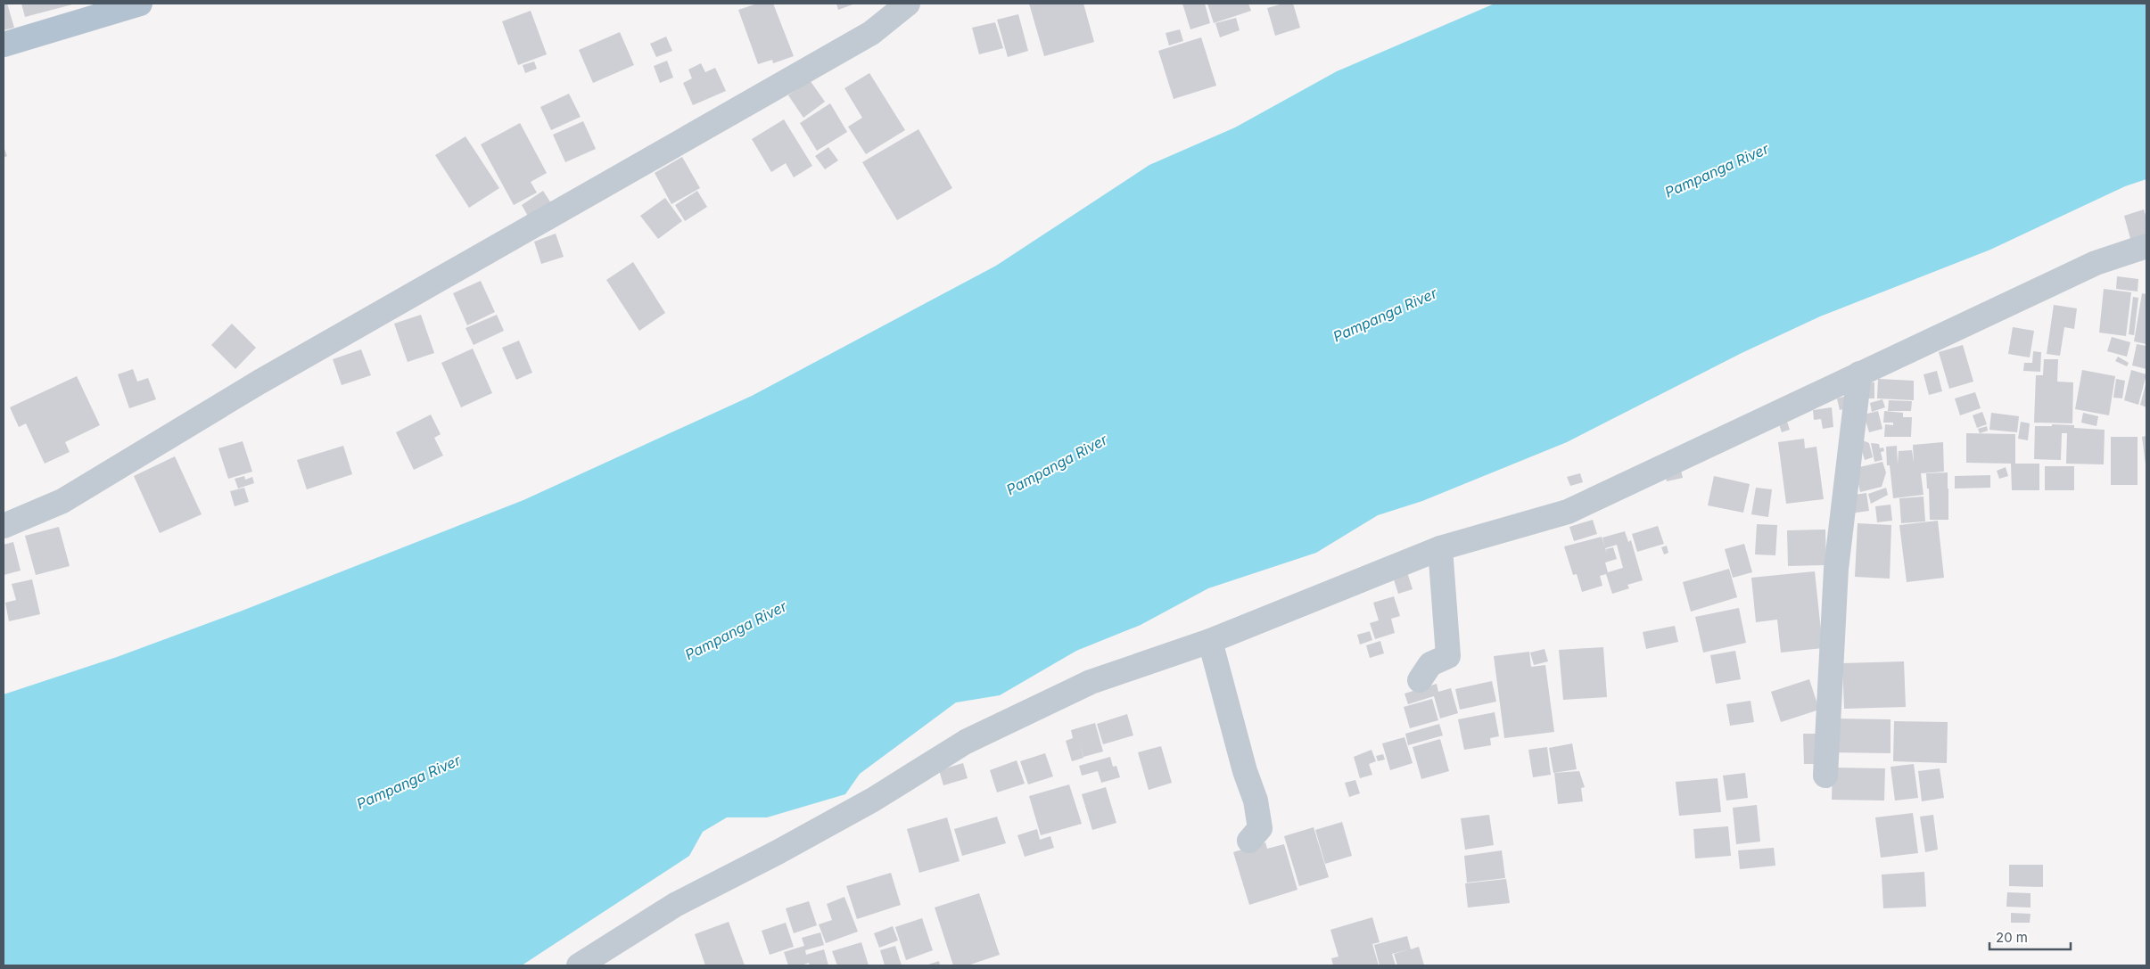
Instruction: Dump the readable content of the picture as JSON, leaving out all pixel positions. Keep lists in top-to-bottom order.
{
  "water": ["Pampanga River"],
  "scale_bar": "20 m"
}
